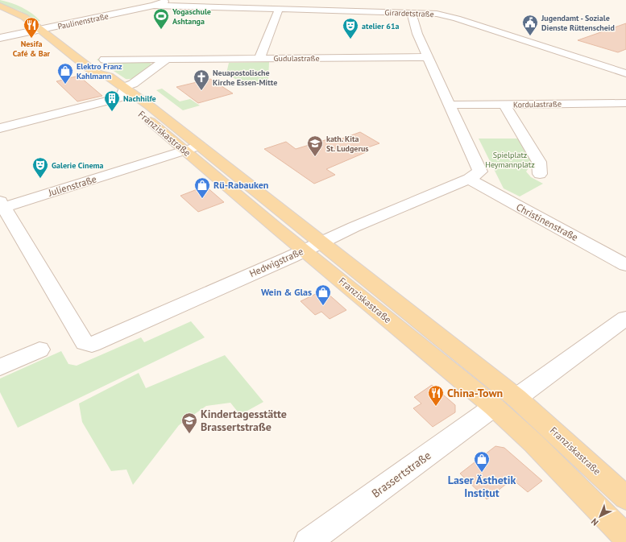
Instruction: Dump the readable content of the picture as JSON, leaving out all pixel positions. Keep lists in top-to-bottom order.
{
  "streets": {
    "main road": ["Franziskastraße"],
    "street": [
      "Girardetstraße",
      "Paulinenstraße",
      "Gudulastraße",
      "Kordulastraße",
      "Julienstraße",
      "Christinenstraße",
      "Hedwigstraße",
      "Brassertstraße"
    ]
  },
  "crossings": [
    ["Girardetstraße", "Paulinenstraße"],
    ["Paulinenstraße", "Franziskastraße"],
    ["Franziskastraße", "Julienstraße"],
    ["Franziskastraße", "Hedwigstraße"],
    ["Franziskastraße", "Brassertstraße"],
    ["Julienstraße", "Hedwigstraße"],
    ["Christinenstraße", "Hedwigstraße"]
  ],
  "parks": ["Spielplatz Heymannplatz"],
  "places": {
    "sports": ["Yogaschule Ashtanga"],
    "public building": ["Jugendamt - Soziale Dienste Rüttenscheid"],
    "restaurant": ["Nesifa Café & Bar", "China-Town"],
    "theatre": ["atelier 61a", "Galerie Cinema"],
    "shop": [
      "Elektro Franz Kahlmann",
      "Rü-Rabauken",
      "Wein & Glas",
      "Laser Ästhetik Institut"
    ],
    "church": ["Neuapostolische Kirche Essen-Mitte"],
    "building": ["Nachhilfe"],
    "school or university": ["kath. Kita St. Ludgerus", "Kindertagesstätte Brassertstraße"]
  },
  "north": "bottom left"
}
